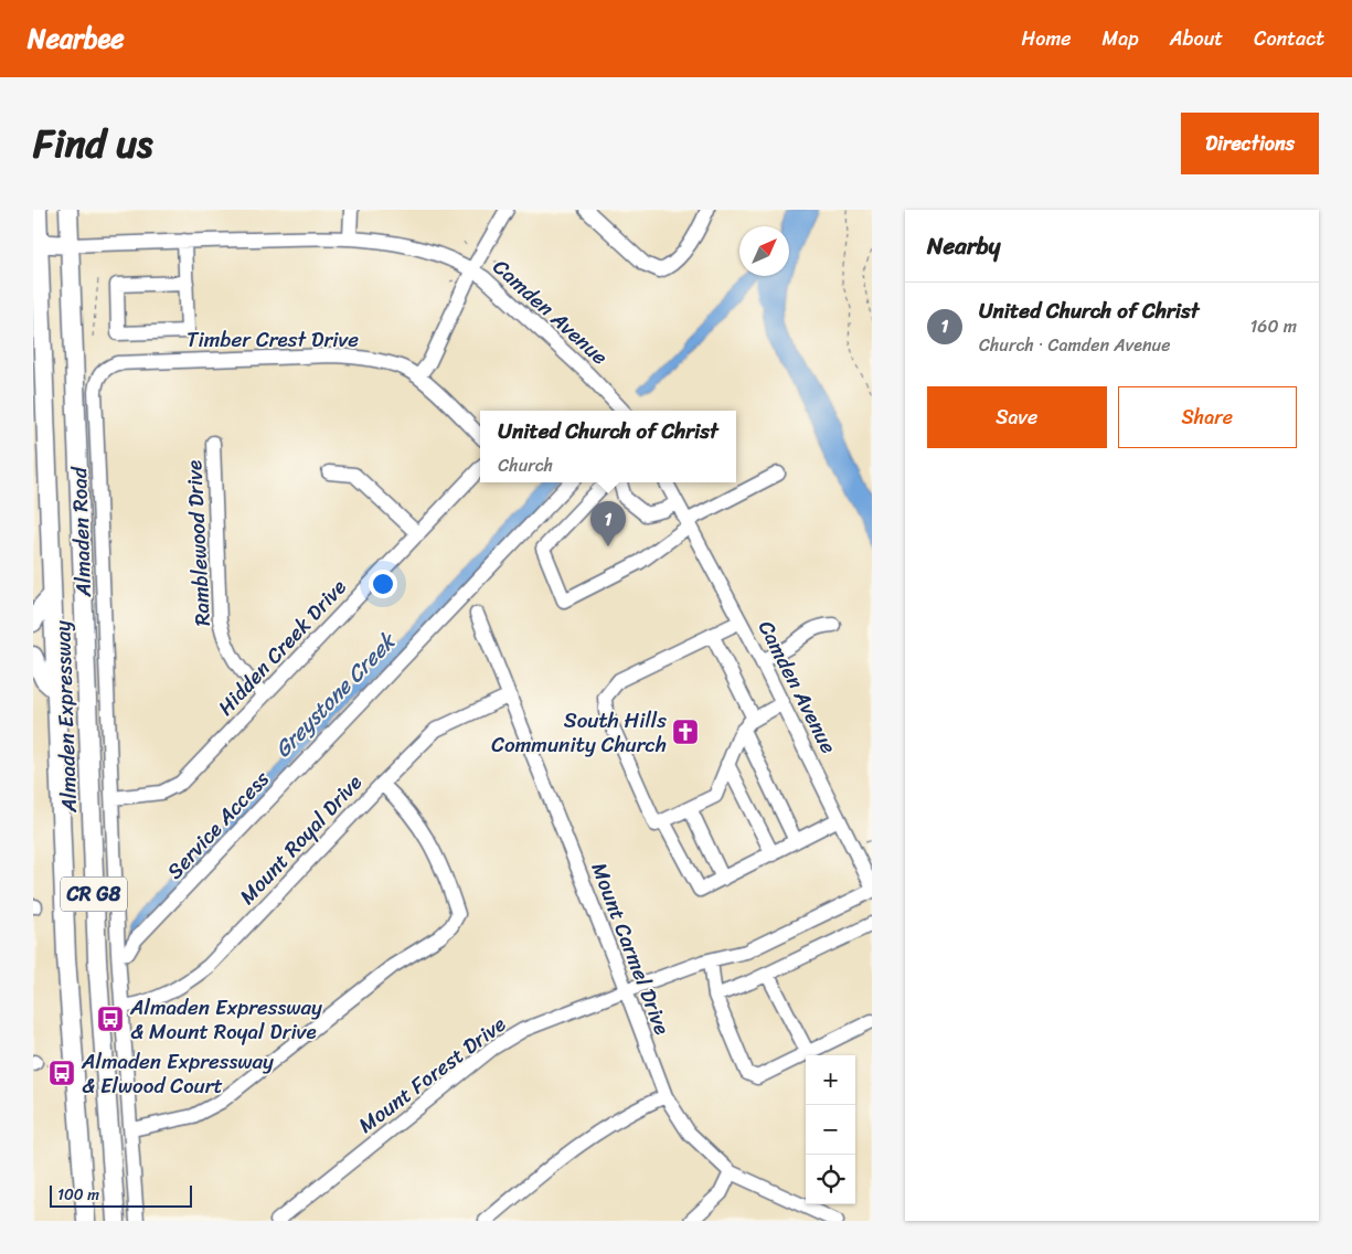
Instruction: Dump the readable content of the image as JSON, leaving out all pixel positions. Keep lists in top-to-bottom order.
{
  "streets": {
    "main road": ["Camden Avenue", "Almaden Expressway", "CR G8"],
    "street": [
      "Timber Crest Drive",
      "Almaden Road",
      "Ramblewood Drive",
      "Hidden Creek Drive",
      "Service Access",
      "Mount Royal Drive",
      "Mount Carmel Drive",
      "Mount Forest Drive"
    ]
  },
  "crossings": [
    ["Camden Avenue", "Almaden Expressway"],
    ["Timber Crest Drive", "Almaden Road"],
    ["Almaden Road", "Hidden Creek Drive"],
    ["Almaden Road", "Service Access"],
    ["Almaden Road", "Mount Royal Drive"],
    ["Ramblewood Drive", "Hidden Creek Drive"],
    ["Mount Royal Drive", "Mount Carmel Drive"],
    ["Mount Carmel Drive", "Mount Forest Drive"]
  ],
  "water": ["Greystone Creek"],
  "places": {
    "church": ["South Hills Community Church"],
    "bus stop": ["Almaden Expressway & Mount Royal Drive", "Almaden Expressway & Elwood Court"]
  },
  "scale_bar": "100 m",
  "north": "top right",
  "page": {
    "header": "Nearbee",
    "nav": [
      "Home",
      "Map",
      "About",
      "Contact"
    ],
    "title": "Find us",
    "buttons": [
      "Directions",
      ["Save", "Share"]
    ],
    "heading": "Nearby",
    "list": [
      {
        "mark": "1",
        "name": "United Church of Christ",
        "note": "Church · Camden Avenue",
        "value": "160 m"
      }
    ],
    "popup": ["United Church of Christ", "Church"],
    "pins": "1",
    "map_buttons": ["+", "−"],
    "scale": "100 m"
  }
}
